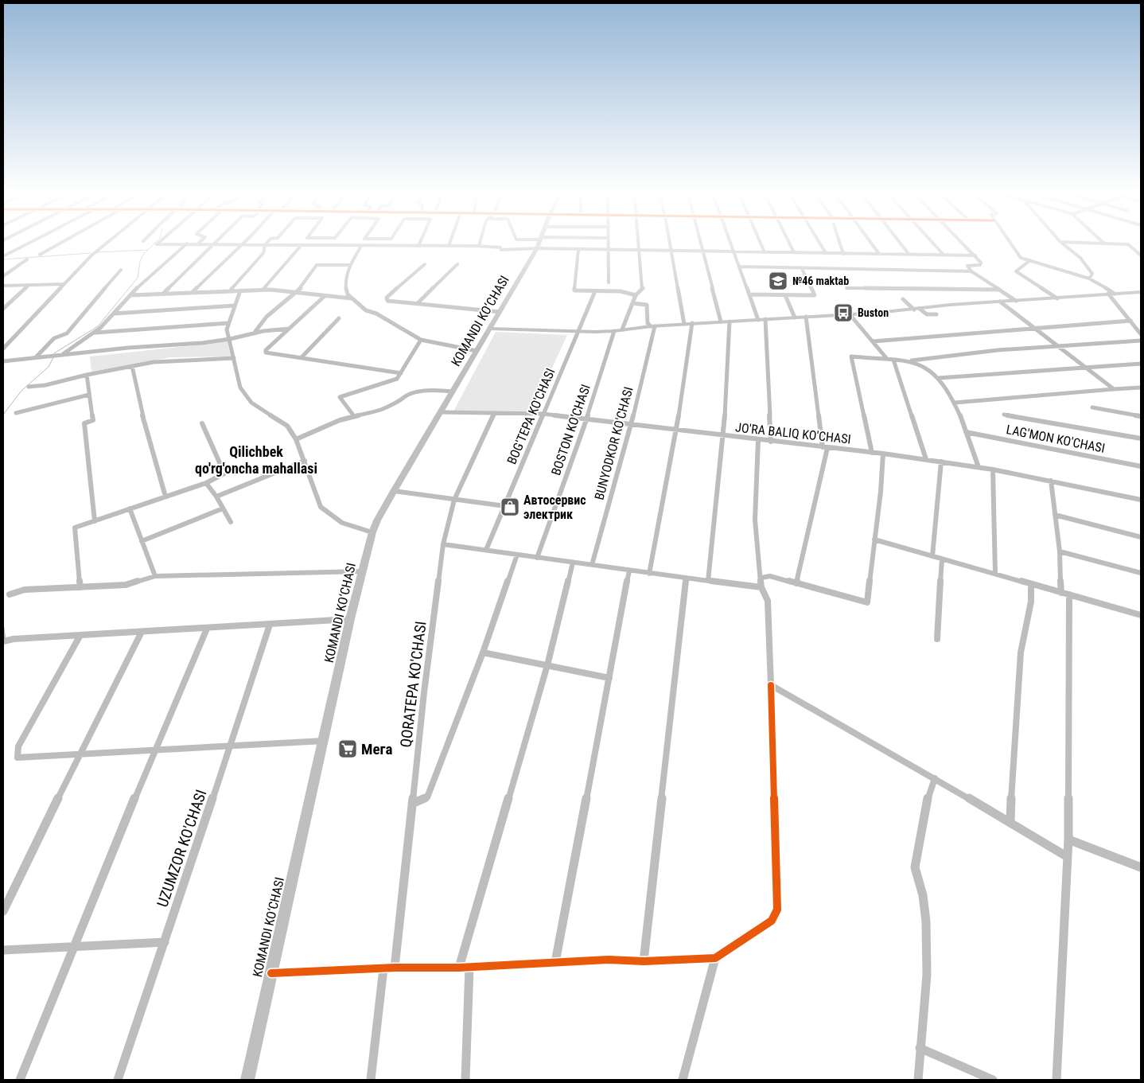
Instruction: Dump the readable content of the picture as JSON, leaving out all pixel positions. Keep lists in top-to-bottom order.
{
  "streets": {
    "main road": ["KOMANDI KO‘CHASI"],
    "street": [
      "BOG'TEPA KO'CHASI",
      "BOSTON KO'CHASI",
      "JO'RA BALIQ KO'CHASI",
      "LAG'MON KO'CHASI",
      "BUNYODKOR KO'CHASI",
      "QORATEPA KO'CHASI",
      "UZUMZOR KO'CHASI"
    ]
  },
  "crossings": [
    ["KOMANDI KO‘CHASI", "JO'RA BALIQ KO'CHASI"],
    ["BOG'TEPA KO'CHASI", "JO'RA BALIQ KO'CHASI"],
    ["BOSTON KO'CHASI", "JO'RA BALIQ KO'CHASI"],
    ["JO'RA BALIQ KO'CHASI", "BUNYODKOR KO'CHASI"],
    ["JO'RA BALIQ KO'CHASI", "QORATEPA KO'CHASI"]
  ],
  "districts": ["Qilichbek qo'rg'oncha mahallasi"],
  "places": {
    "school or university": ["№46 maktab"],
    "bus stop": ["Buston"],
    "shop": ["Автосервис электрик"],
    "supermarket": ["Мега"]
  }
}
